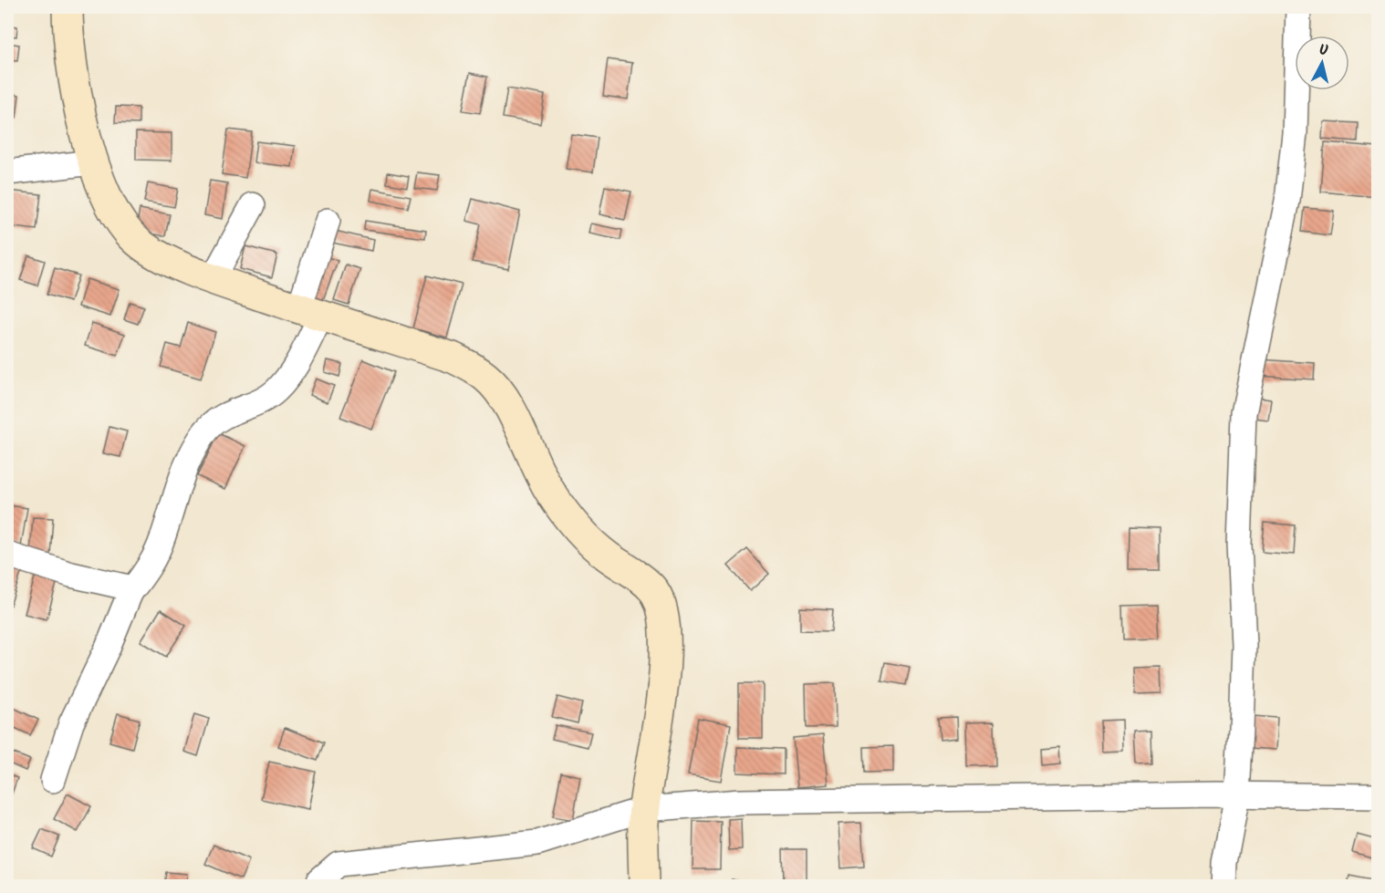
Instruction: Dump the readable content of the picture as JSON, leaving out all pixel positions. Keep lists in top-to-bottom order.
{
  "north": "top"
}
